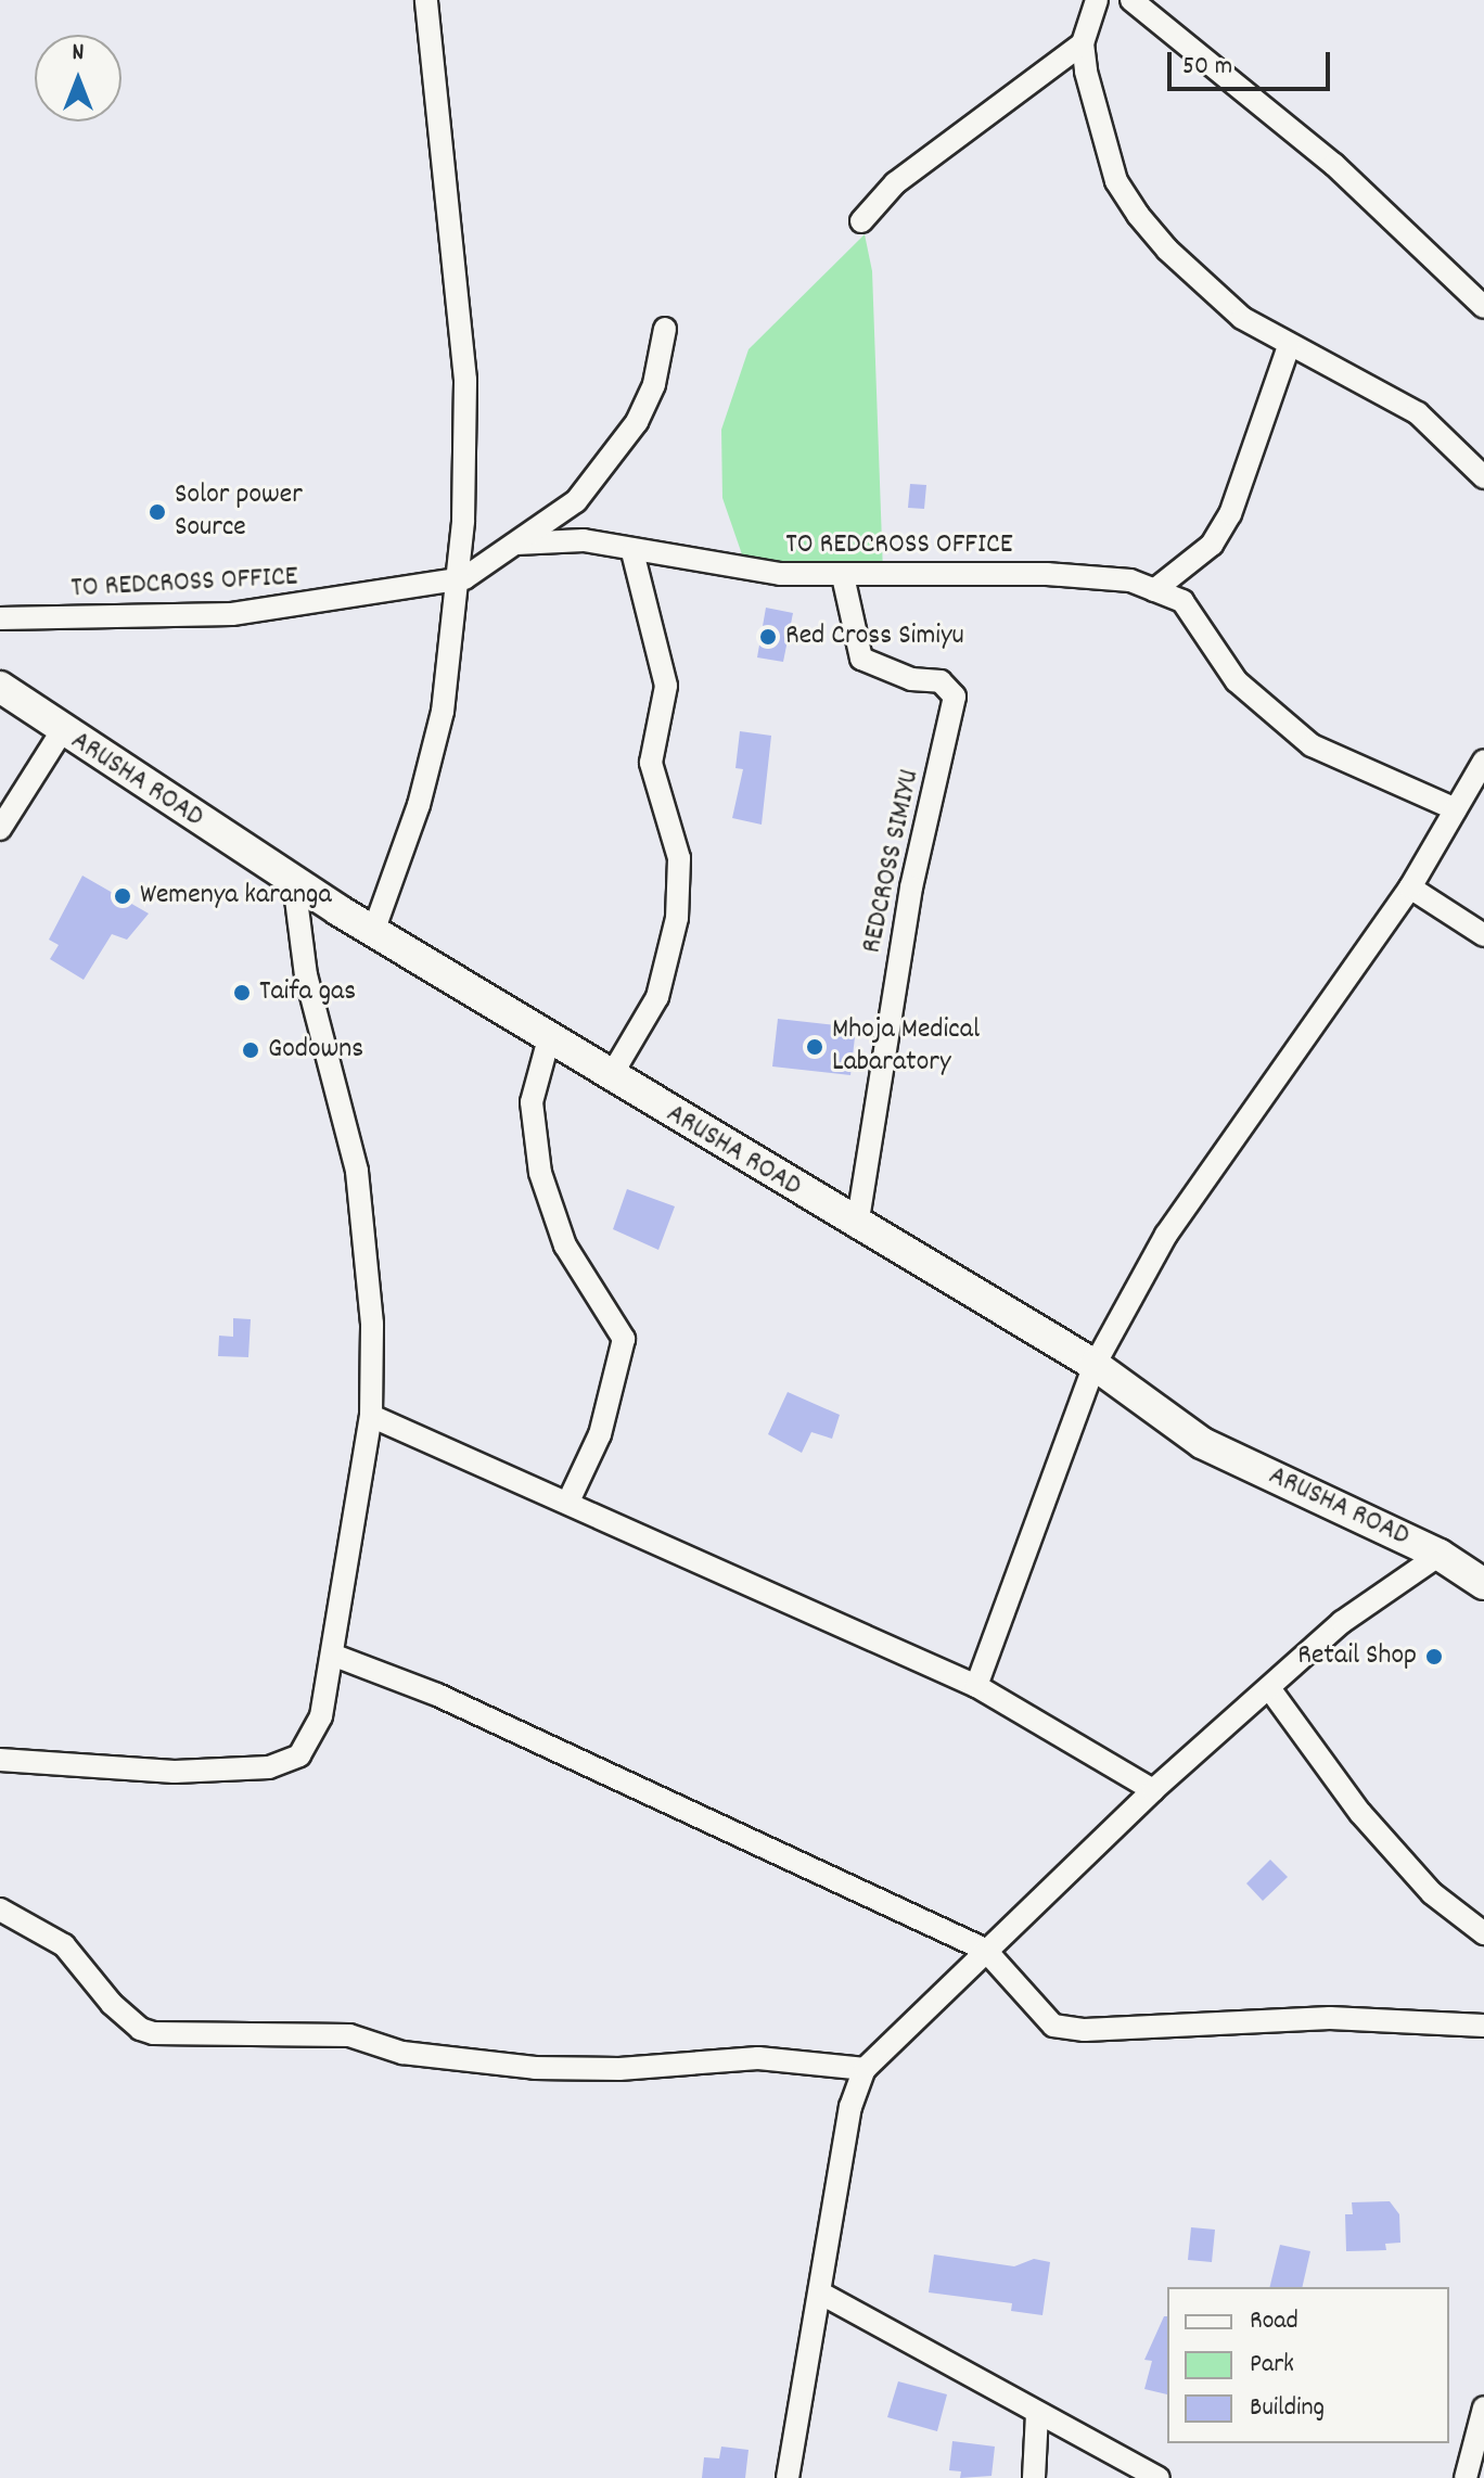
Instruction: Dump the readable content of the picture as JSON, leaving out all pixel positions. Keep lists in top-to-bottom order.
{
  "streets": {
    "main road": ["ARUSHA ROAD"],
    "street": ["TO REDCROSS OFFICE", "REDCROSS SIMIYU"]
  },
  "crossings": [
    ["TO REDCROSS OFFICE", "REDCROSS SIMIYU"],
    ["ARUSHA ROAD", "REDCROSS SIMIYU"]
  ],
  "places": [
    "Solor power Source",
    "Red Cross Simiyu",
    "Wemenya karanga",
    "Taifa gas",
    "Mhoja Medical Labaratory",
    "Godowns",
    "Retail Shop"
  ],
  "legend": ["Road", "Park", "Building"],
  "scale_bar": "50 m",
  "north": "top"
}
